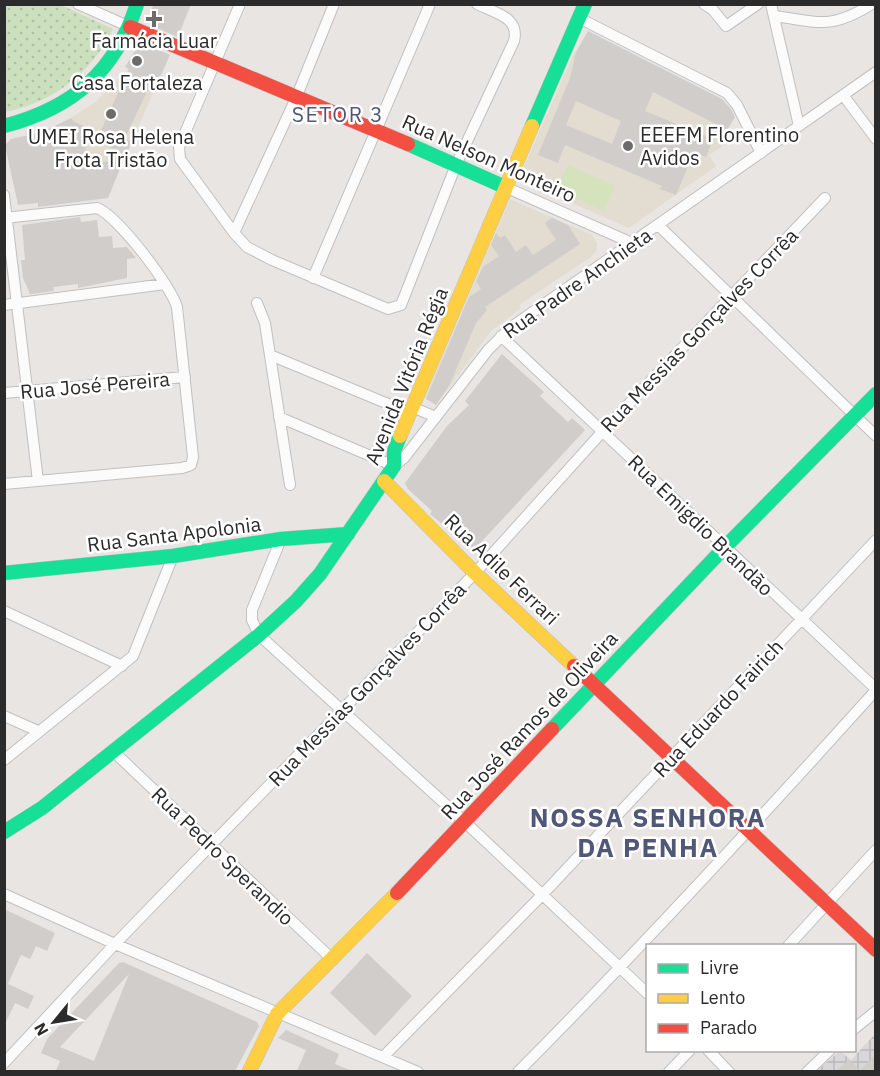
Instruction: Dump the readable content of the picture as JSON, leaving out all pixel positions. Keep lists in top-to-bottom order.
{
  "streets": {
    "street": [
      "Rua Nelson Monteiro",
      "Rua Padre Anchieta",
      "Rua Messias Gonçalves Corrêa",
      "Avenida Vitória Régia",
      "Rua José Pereira",
      "Rua Emigdio Brandão",
      "Rua Santa Apolonia",
      "Rua Adile Ferrari",
      "Rua Eduardo Fairich",
      "Rua José Ramos de Oliveira",
      "Rua Pedro Sperandio"
    ]
  },
  "crossings": [
    ["Rua Nelson Monteiro", "Rua Padre Anchieta"],
    ["Rua Nelson Monteiro", "Avenida Vitória Régia"],
    ["Rua Padre Anchieta", "Avenida Vitória Régia"],
    ["Rua Padre Anchieta", "Rua Emigdio Brandão"],
    ["Rua Messias Gonçalves Corrêa", "Rua Emigdio Brandão"],
    ["Rua Messias Gonçalves Corrêa", "Rua Adile Ferrari"],
    ["Rua Messias Gonçalves Corrêa", "Rua Pedro Sperandio"],
    ["Avenida Vitória Régia", "Rua Santa Apolonia"],
    ["Avenida Vitória Régia", "Rua Adile Ferrari"],
    ["Avenida Vitória Régia", "Rua Pedro Sperandio"],
    ["Rua Emigdio Brandão", "Rua Eduardo Fairich"],
    ["Rua Emigdio Brandão", "Rua José Ramos de Oliveira"],
    ["Rua Adile Ferrari", "Rua Eduardo Fairich"],
    ["Rua Adile Ferrari", "Rua José Ramos de Oliveira"],
    ["Rua José Ramos de Oliveira", "Rua Pedro Sperandio"]
  ],
  "districts": ["SETOR 3", "NOSSA SENHORA DA PENHA"],
  "places": {
    "health": ["Farmácia Luar"],
    "other": ["Casa Fortaleza", "UMEI Rosa Helena Frota Tristão", "EEEFM Florentino Avidos"]
  },
  "legend": ["Livre", "Lento", "Parado"],
  "north": "bottom left"
}
